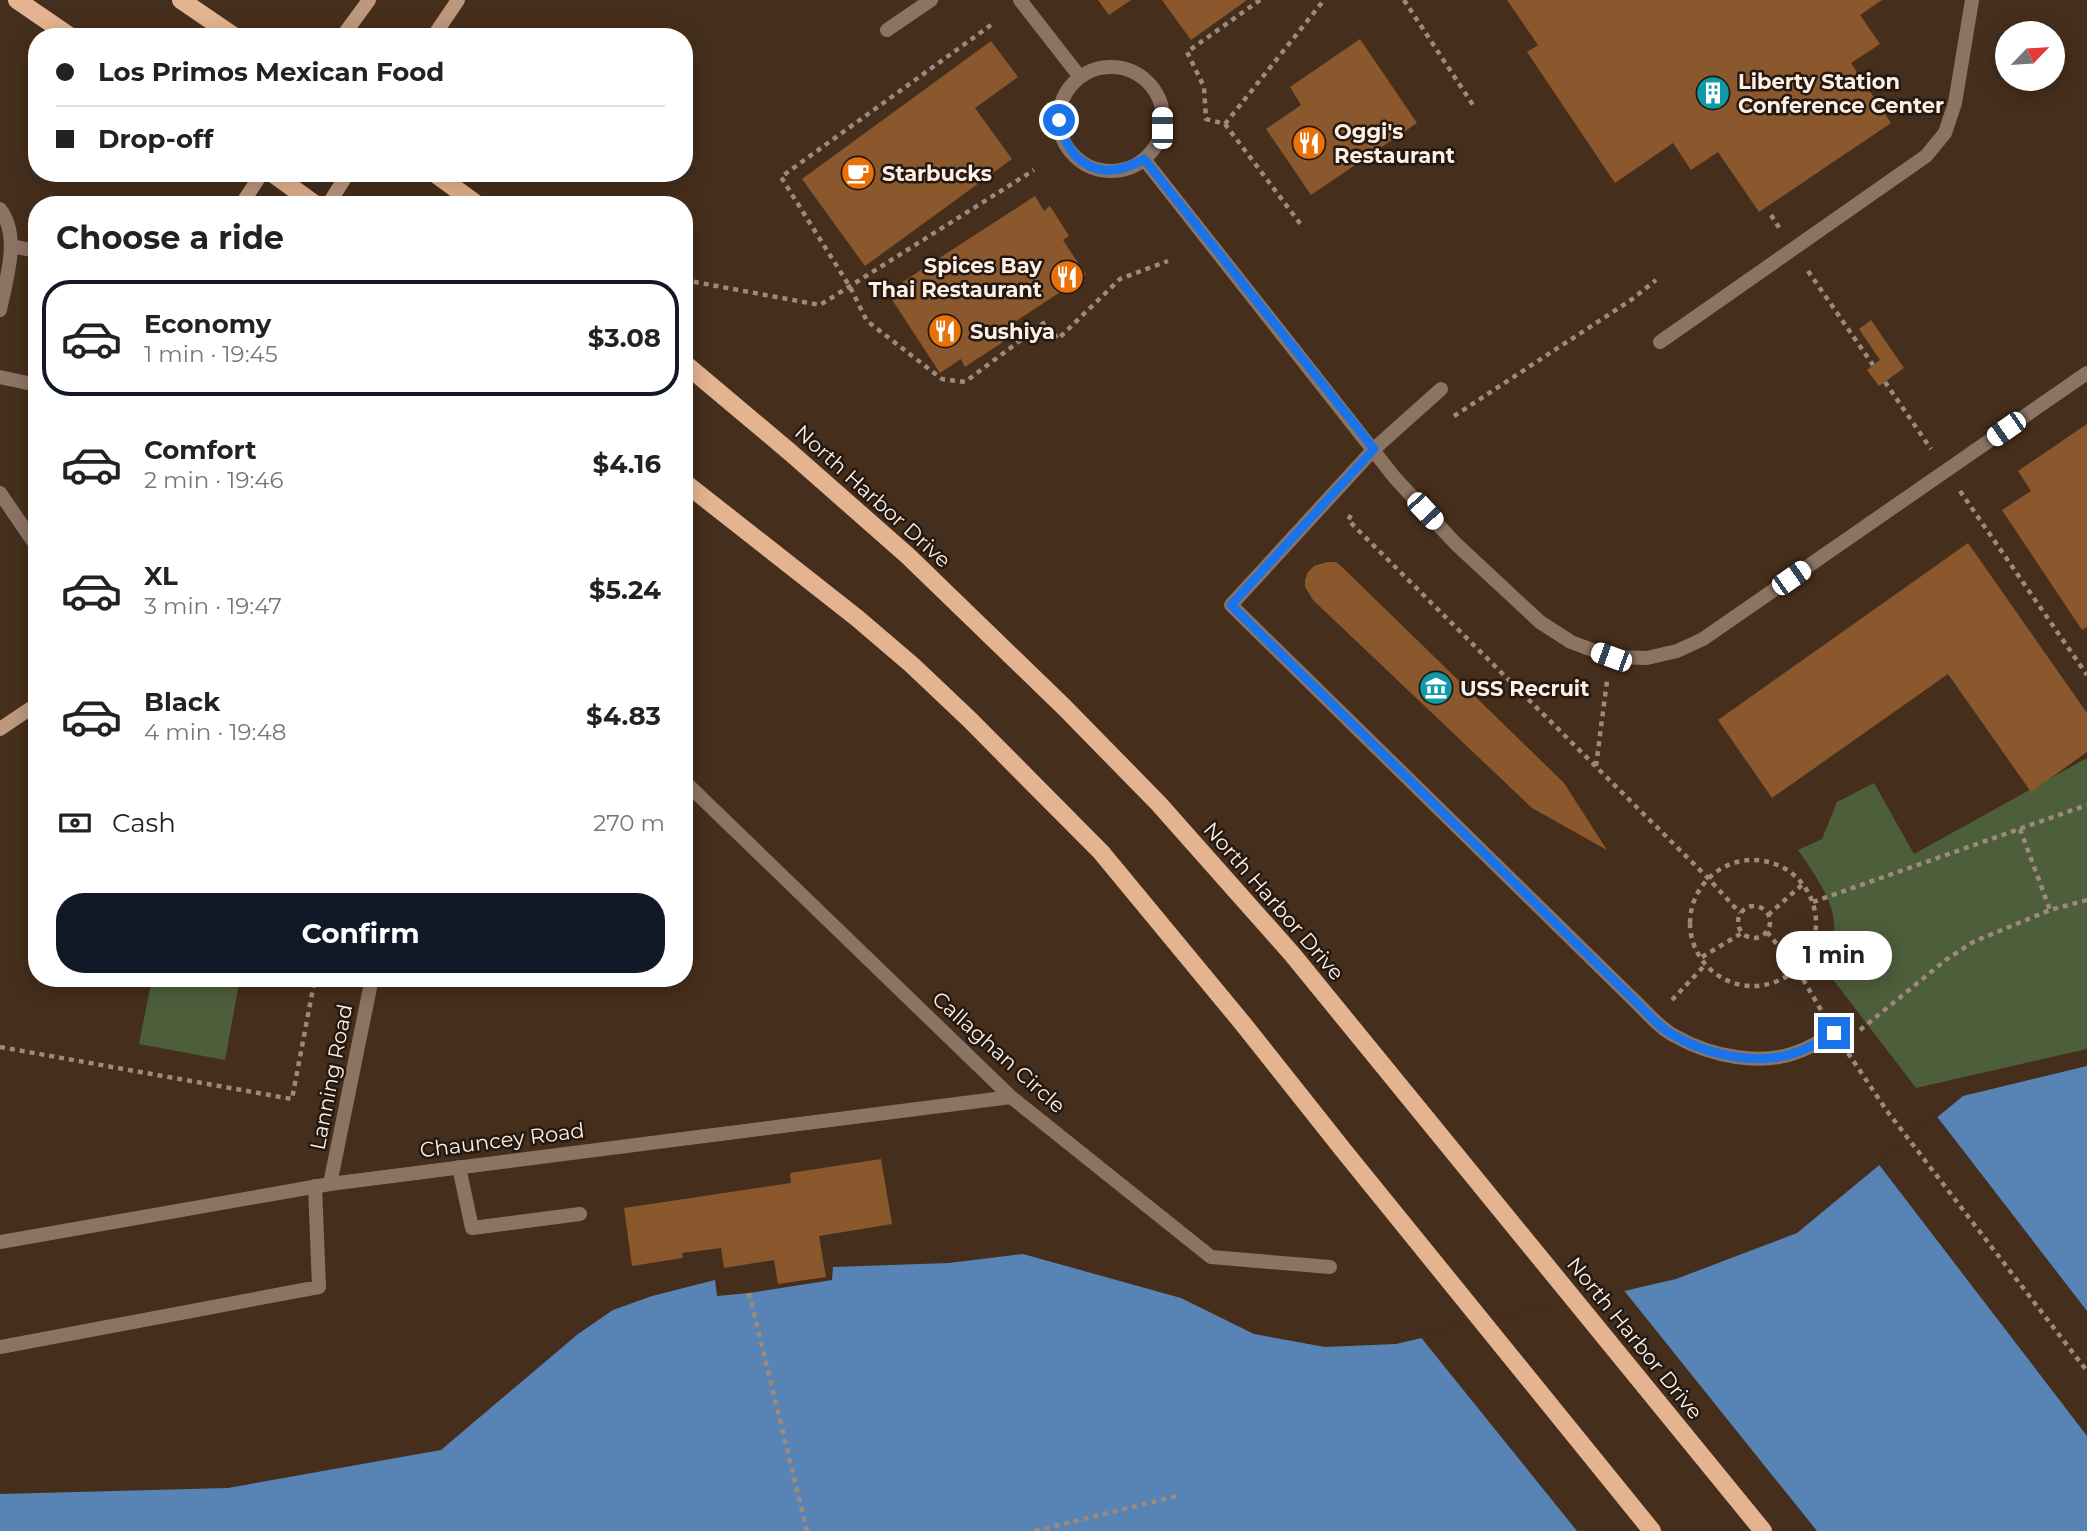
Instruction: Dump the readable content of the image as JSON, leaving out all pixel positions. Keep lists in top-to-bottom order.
{
  "streets": {
    "main road": ["North Harbor Drive"],
    "street": ["Callaghan Circle", "Lanning Road", "Chauncey Road"]
  },
  "crossings": [
    ["Callaghan Circle", "Chauncey Road"],
    ["Lanning Road", "Chauncey Road"]
  ],
  "places": {
    "building": ["Liberty Station Conference Center"],
    "restaurant": ["Oggi's Restaurant", "Spices Bay Thai Restaurant", "Sushiya"],
    "cafe": ["Starbucks"],
    "museum": ["USS Recruit"]
  },
  "north": "top right",
  "page": {
    "banner": ["Los Primos Mexican Food", "Drop-off"],
    "heading": "Choose a ride",
    "list": [
      {
        "name": "Economy",
        "note": "1 min · 19:45",
        "value": "$3.08"
      },
      {
        "name": "Comfort",
        "note": "2 min · 19:46",
        "value": "$4.16"
      },
      {
        "name": "XL",
        "note": "3 min · 19:47",
        "value": "$5.24"
      },
      {
        "name": "Black",
        "note": "4 min · 19:48",
        "value": "$4.83"
      }
    ],
    "pay": ["Cash", "270 m"],
    "buttons": "Confirm",
    "bubble": "1 min"
  }
}
